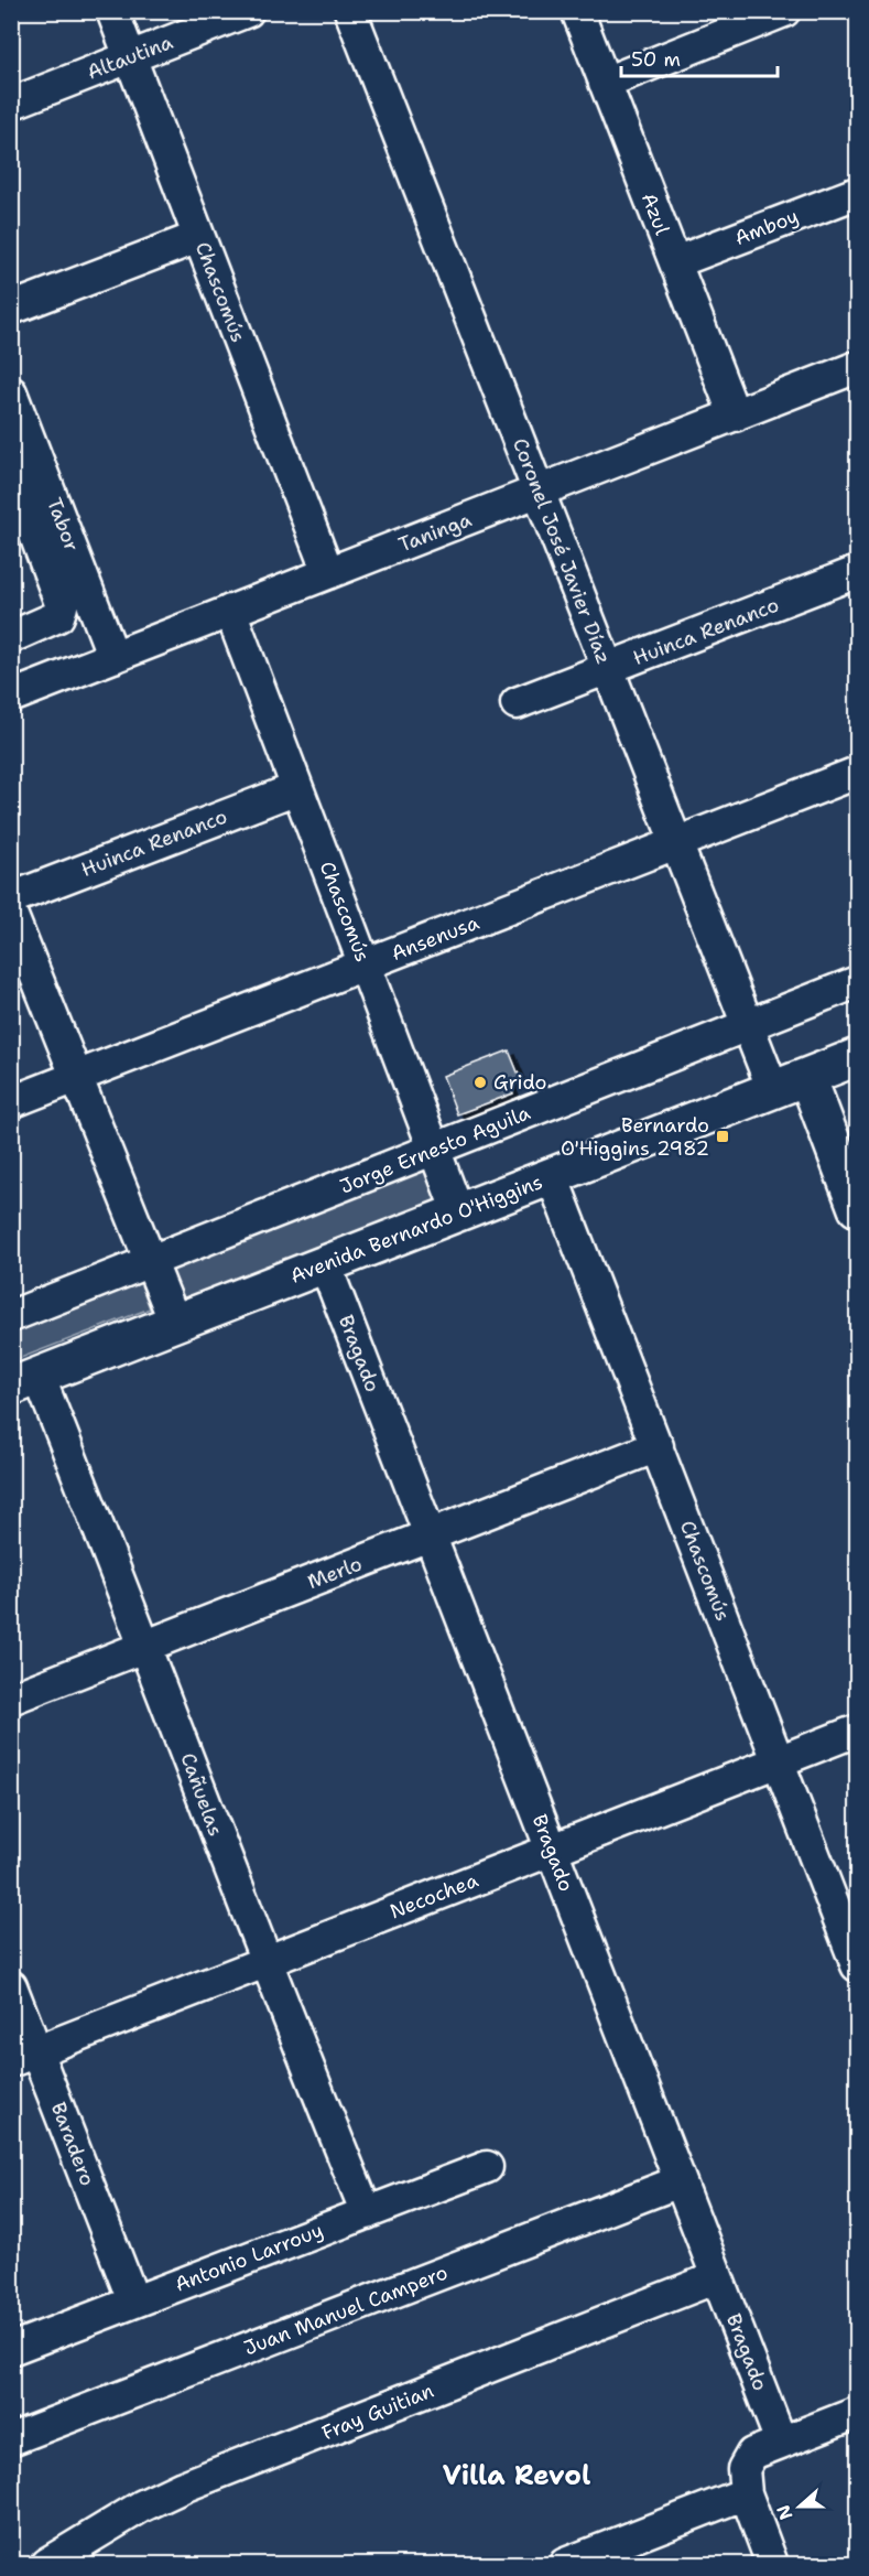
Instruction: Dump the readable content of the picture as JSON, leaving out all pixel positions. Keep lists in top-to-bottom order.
{
  "streets": {
    "main road": ["Avenida Bernardo O'Higgins"],
    "street": [
      "Altautina",
      "Azul",
      "Amboy",
      "Chascomús",
      "Tabor",
      "Taninga",
      "Coronel José Javier Díaz",
      "Huinca Renanco",
      "Ansenusa",
      "Jorge Ernesto Aguila",
      "Bragado",
      "Merlo",
      "Cañuelas",
      "Necochea",
      "Baradero",
      "Antonio Larrouy",
      "Juan Manuel Campero",
      "Fray Guitian"
    ]
  },
  "crossings": [
    ["Altautina", "Chascomús"],
    ["Azul", "Amboy"],
    ["Azul", "Taninga"],
    ["Chascomús", "Taninga"],
    ["Chascomús", "Huinca Renanco"],
    ["Chascomús", "Ansenusa"],
    ["Chascomús", "Jorge Ernesto Aguila"],
    ["Chascomús", "Avenida Bernardo O'Higgins"],
    ["Chascomús", "Merlo"],
    ["Chascomús", "Necochea"],
    ["Tabor", "Taninga"],
    ["Taninga", "Coronel José Javier Díaz"],
    ["Coronel José Javier Díaz", "Huinca Renanco"],
    ["Coronel José Javier Díaz", "Ansenusa"],
    ["Coronel José Javier Díaz", "Jorge Ernesto Aguila"],
    ["Coronel José Javier Díaz", "Avenida Bernardo O'Higgins"],
    ["Avenida Bernardo O'Higgins", "Bragado"],
    ["Avenida Bernardo O'Higgins", "Cañuelas"],
    ["Bragado", "Merlo"],
    ["Bragado", "Necochea"],
    ["Bragado", "Juan Manuel Campero"],
    ["Bragado", "Fray Guitian"],
    ["Merlo", "Cañuelas"],
    ["Cañuelas", "Necochea"],
    ["Cañuelas", "Antonio Larrouy"],
    ["Necochea", "Baradero"],
    ["Baradero", "Antonio Larrouy"]
  ],
  "districts": ["Villa Revol"],
  "places": {
    "other": ["Grido"],
    "transit": ["Bernardo O'Higgins 2982"]
  },
  "scale_bar": "50 m",
  "north": "left"
}
